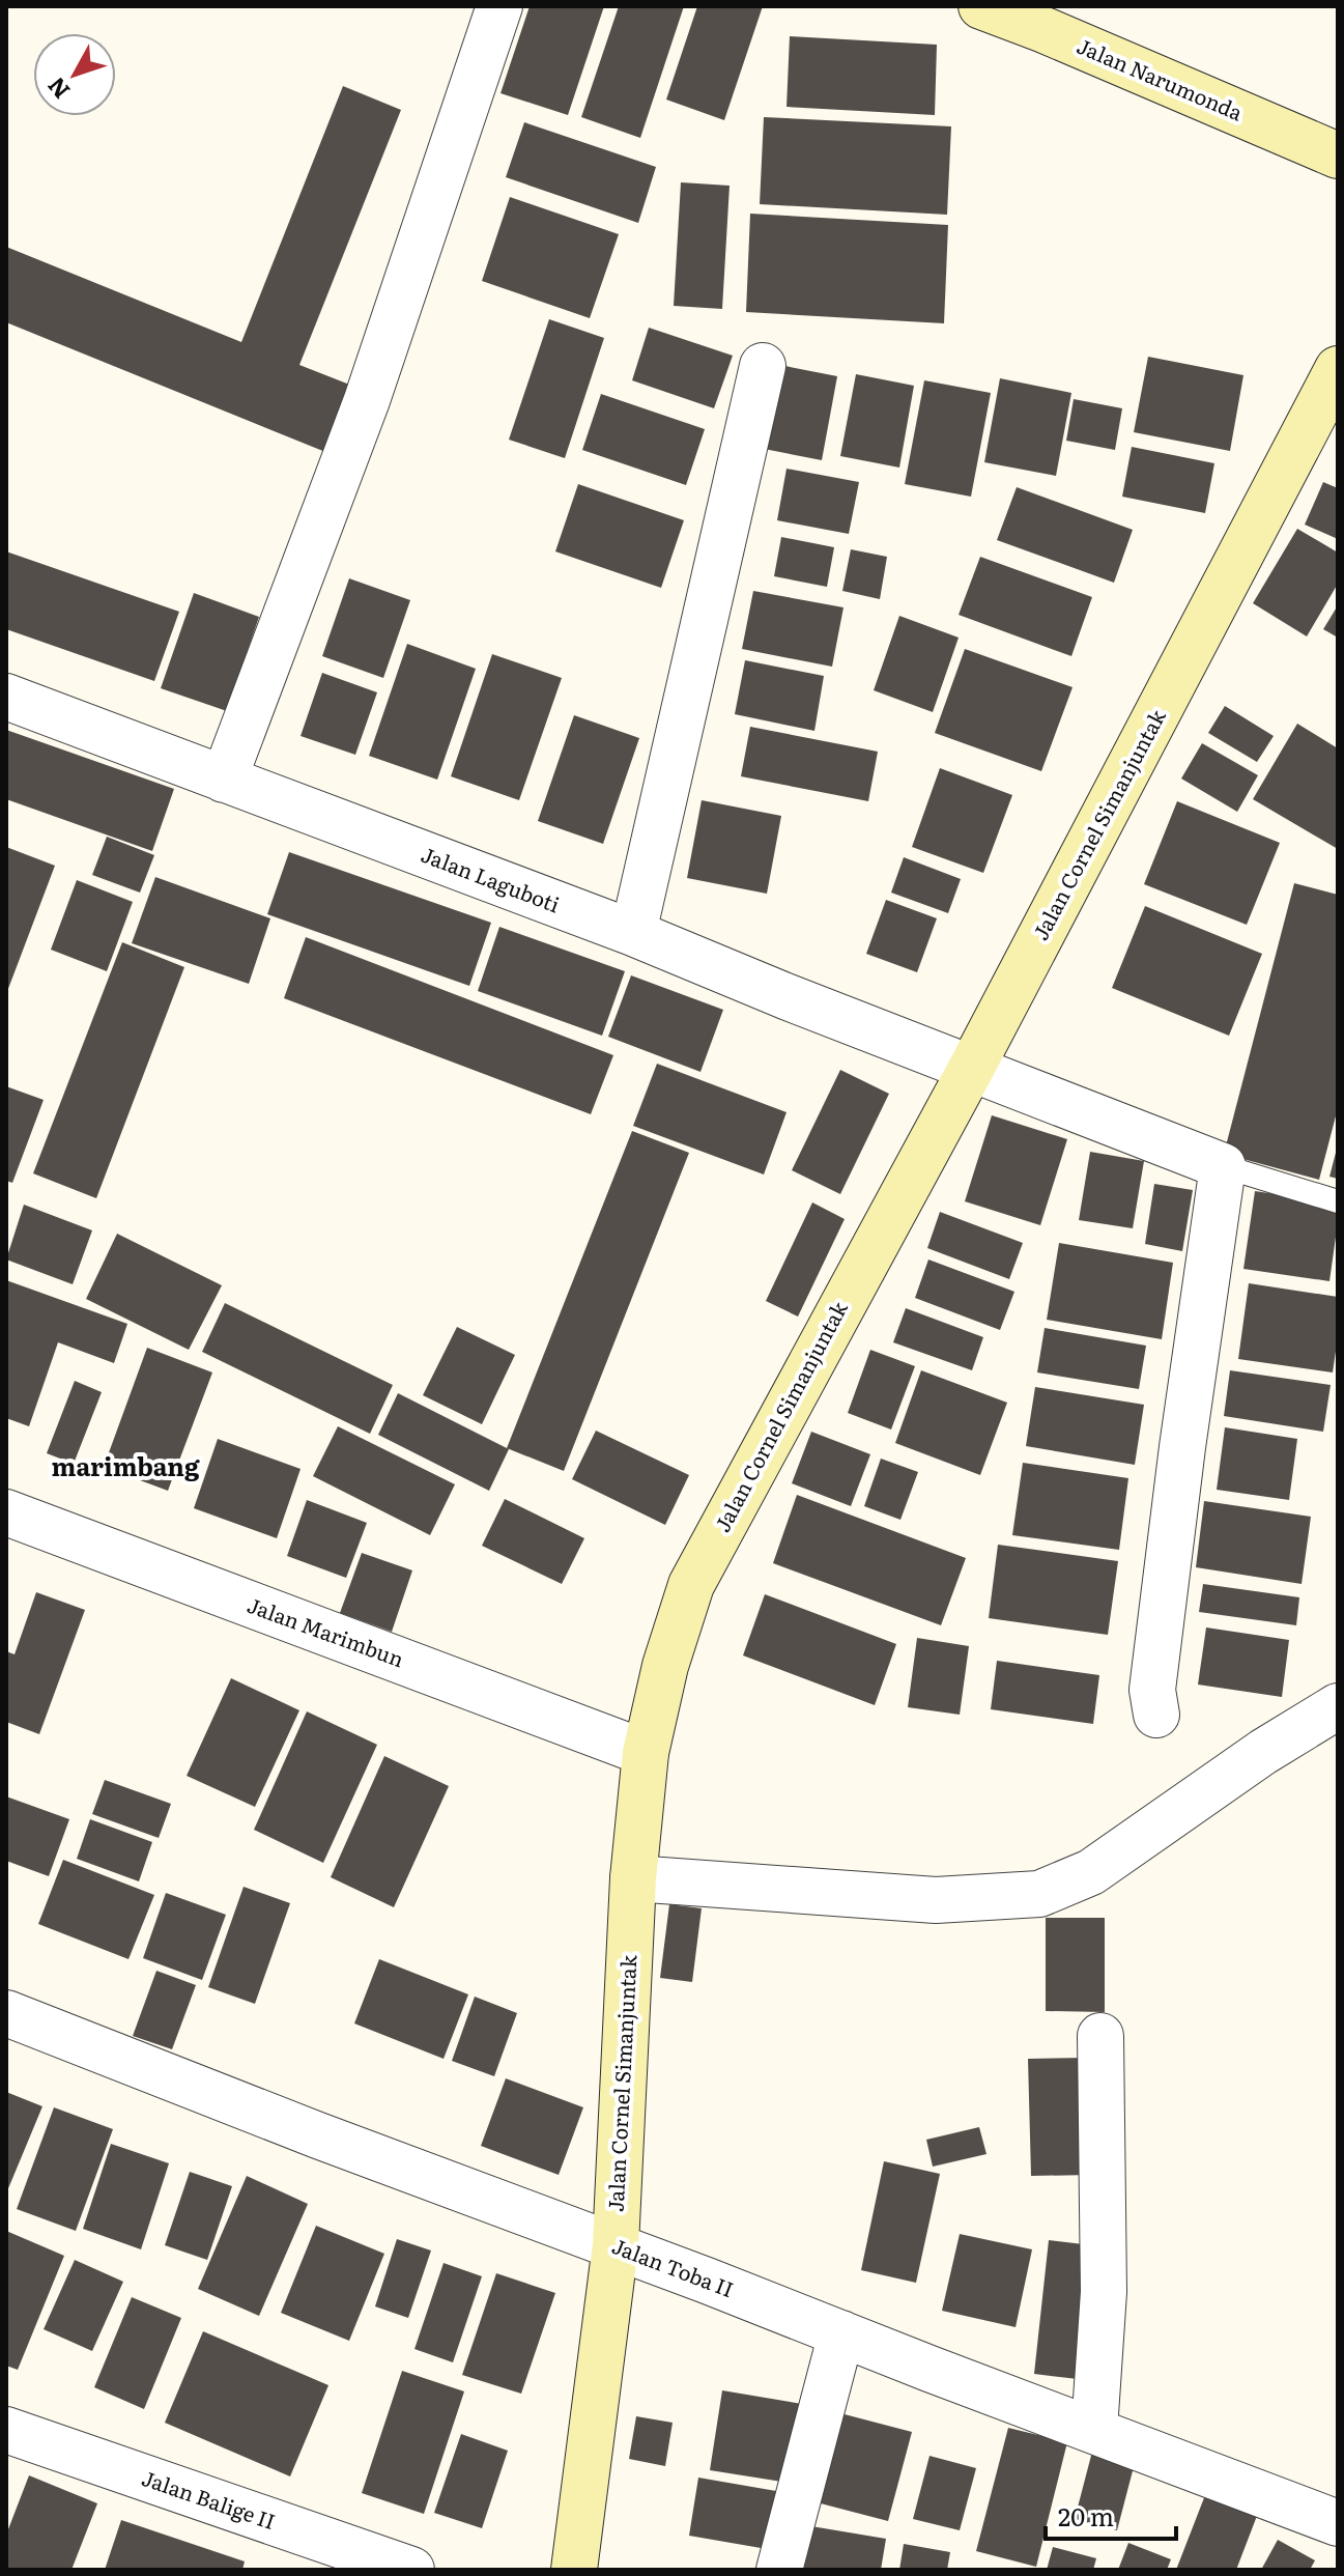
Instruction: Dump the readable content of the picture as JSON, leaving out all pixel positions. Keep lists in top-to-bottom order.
{
  "streets": {
    "street": [
      "Jalan Narumonda",
      "Jalan Cornel Simanjuntak",
      "Jalan Laguboti",
      "Jalan Marimbun",
      "Jalan Toba II",
      "Jalan Balige II"
    ]
  },
  "crossings": [
    ["Jalan Cornel Simanjuntak", "Jalan Laguboti"],
    ["Jalan Cornel Simanjuntak", "Jalan Marimbun"],
    ["Jalan Cornel Simanjuntak", "Jalan Toba II"]
  ],
  "districts": ["marimbang"],
  "scale_bar": "20 m",
  "north": "bottom left"
}
